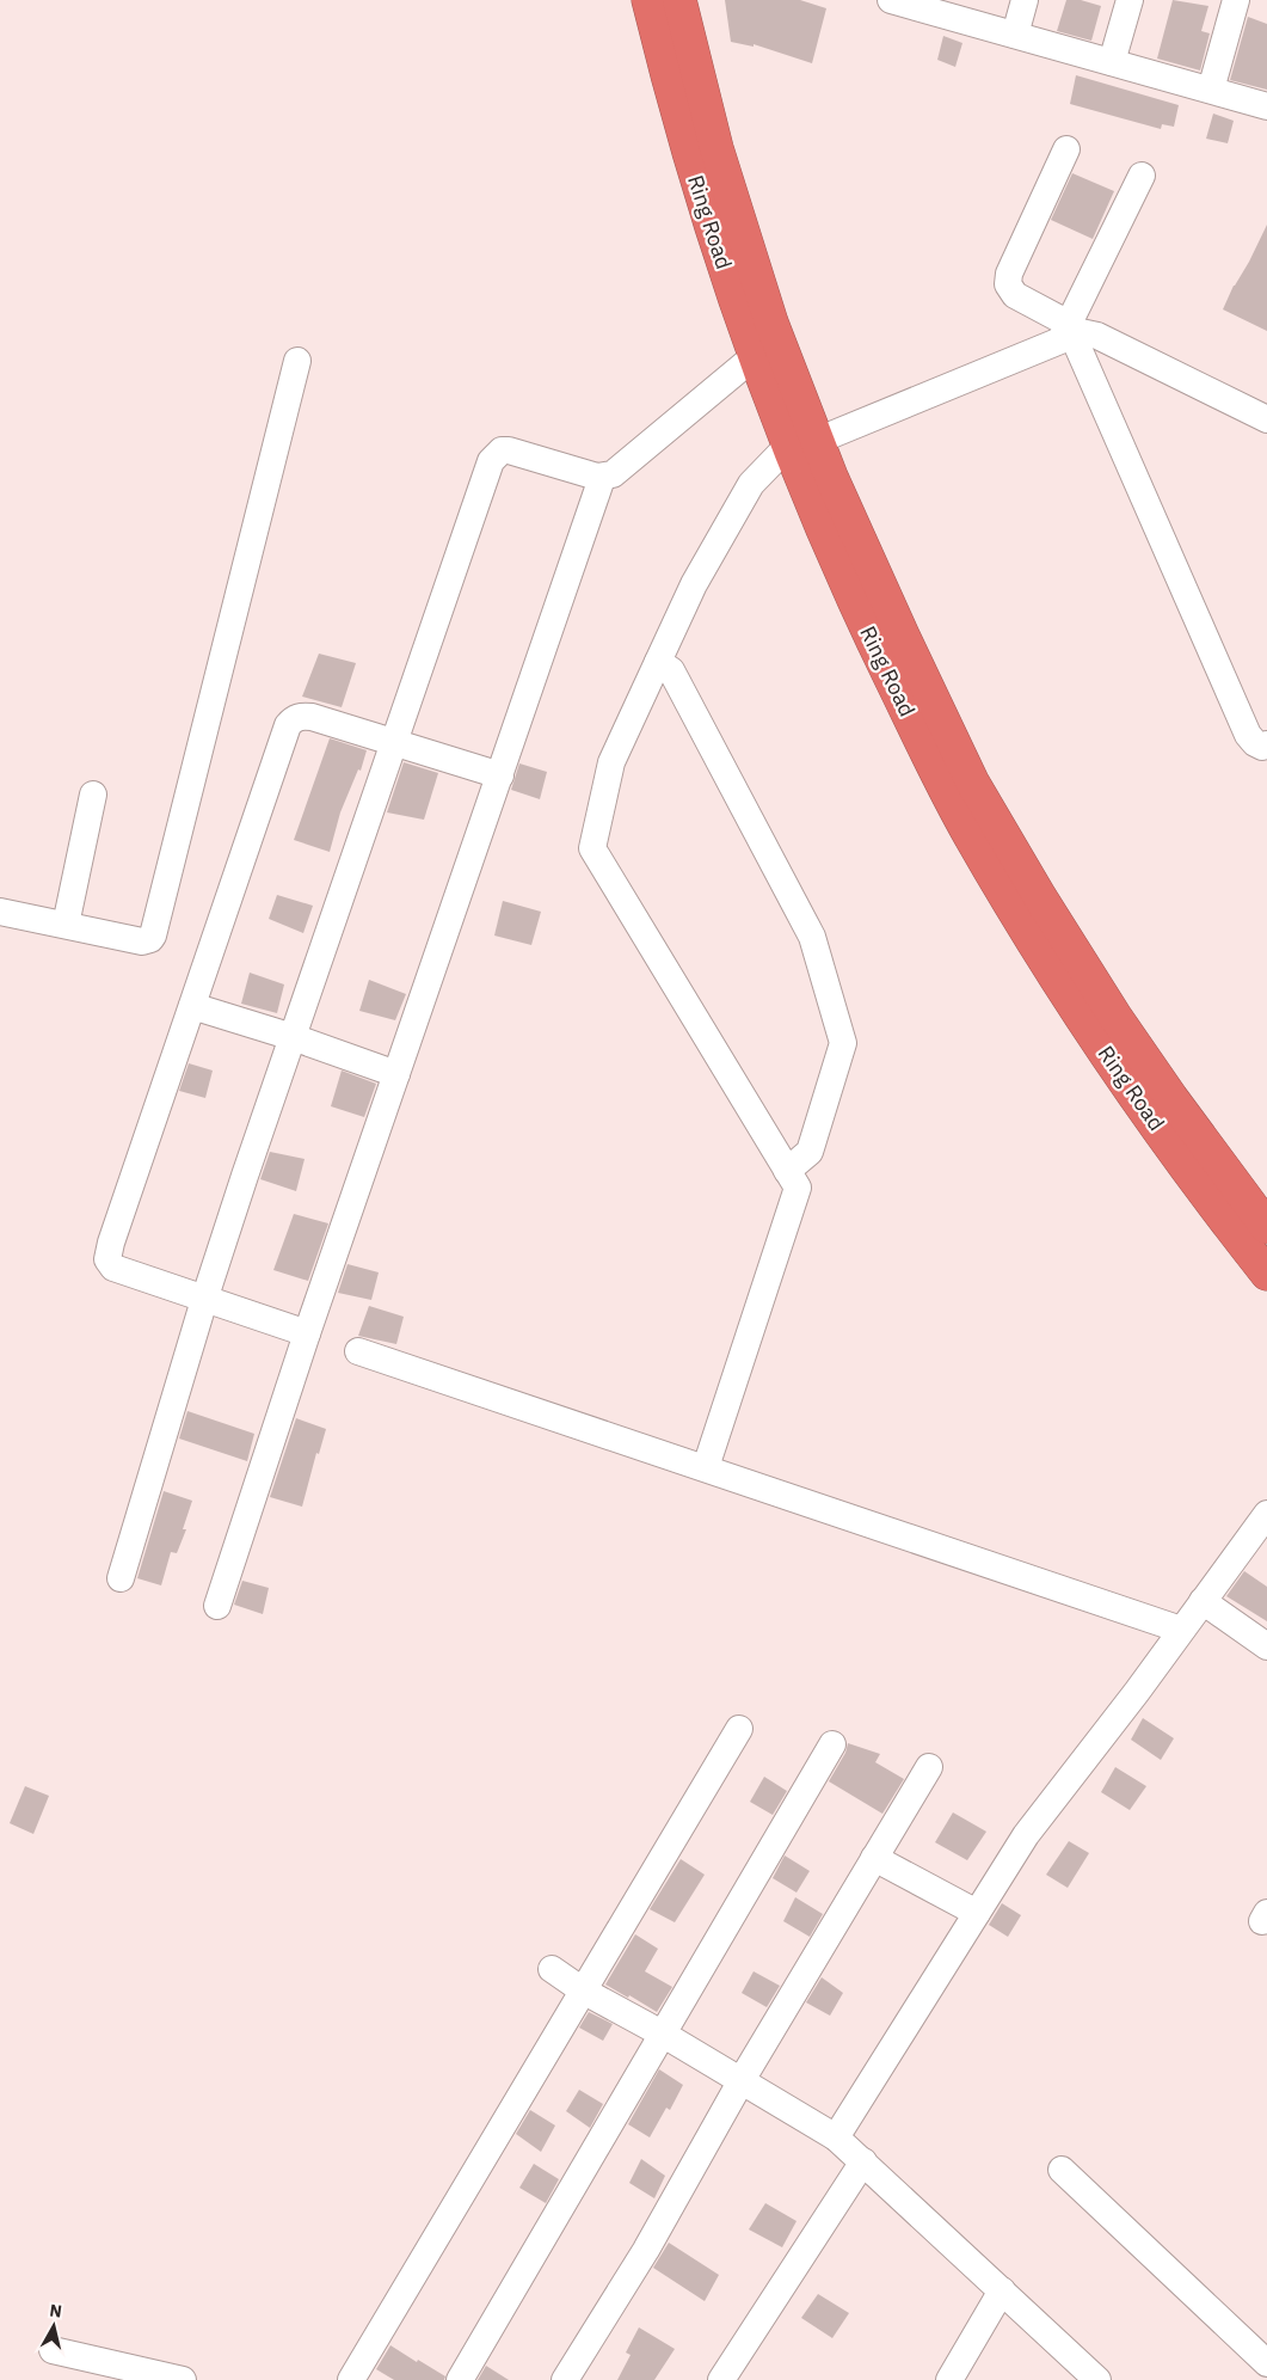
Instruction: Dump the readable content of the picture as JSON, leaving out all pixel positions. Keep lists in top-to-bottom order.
{
  "streets": {
    "highway": ["Ring Road"]
  },
  "north": "top"
}
